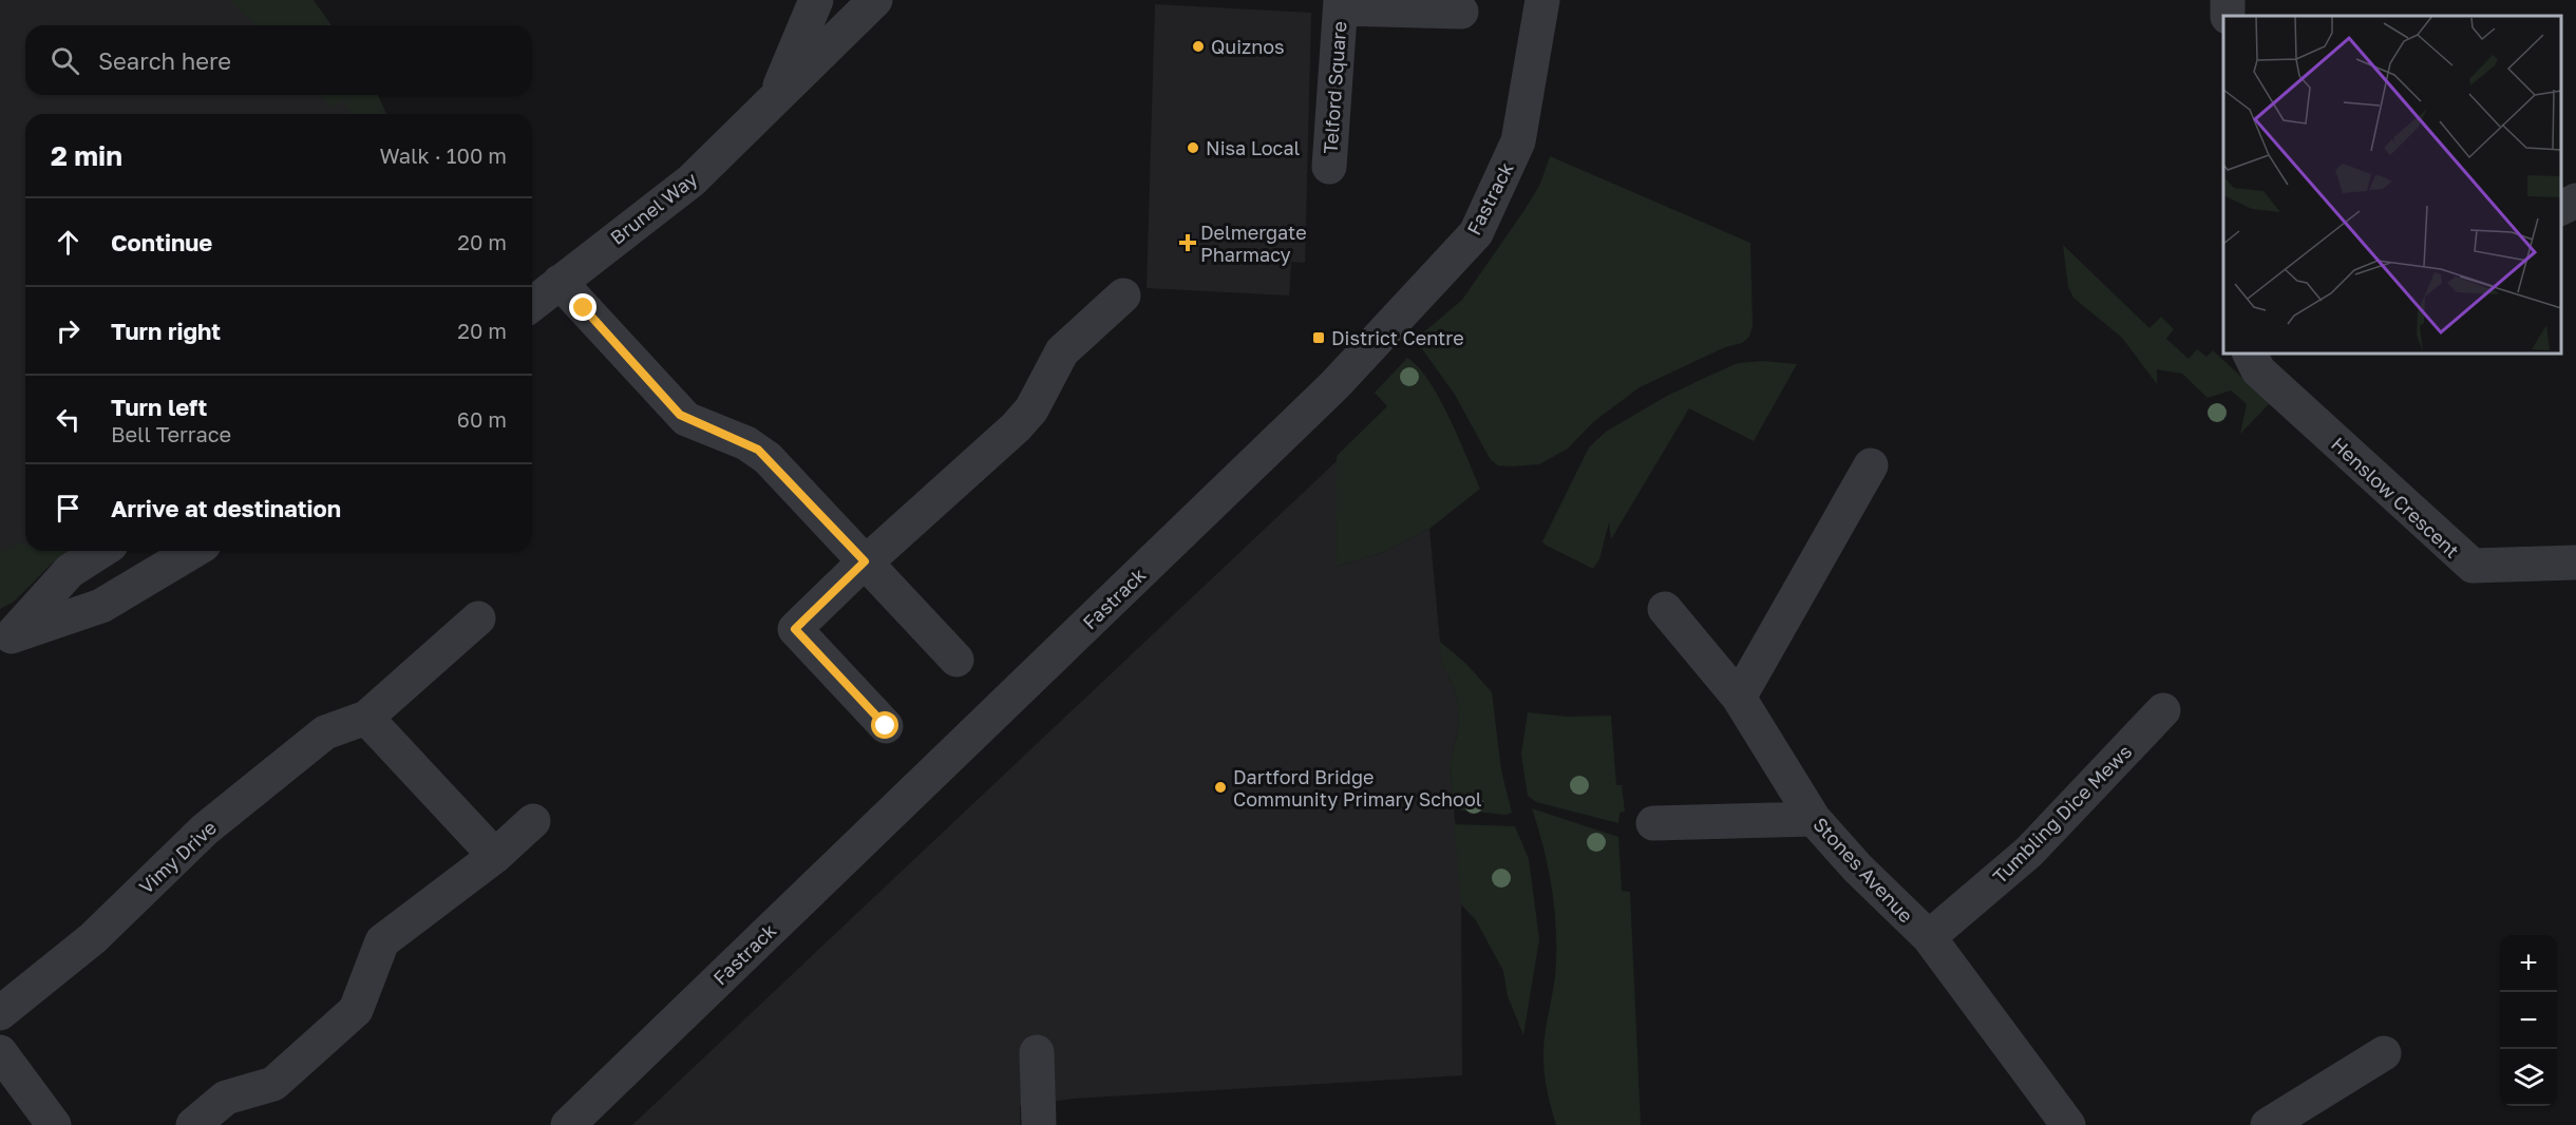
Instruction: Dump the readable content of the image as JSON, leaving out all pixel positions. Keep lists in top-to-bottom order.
{
  "streets": {
    "street": [
      "Telford Square",
      "Fastrack",
      "Brunel Way",
      "Henslow Crescent",
      "Tumbling Dice Mews",
      "Vimy Drive",
      "Stones Avenue"
    ]
  },
  "crossings": [
    ["Tumbling Dice Mews", "Stones Avenue"]
  ],
  "places": {
    "other": ["Quiznos", "Nisa Local", "Dartford Bridge Community Primary School"],
    "health": ["Delmergate Pharmacy"],
    "transit": ["District Centre"]
  },
  "page": {
    "search": "Search here",
    "heading": ["2 min", "Walk · 100 m"],
    "list": [
      ["Continue", "20 m"],
      ["Turn right", "20 m"],
      ["Turn left", "Bell Terrace", "60 m"],
      "Arrive at destination"
    ],
    "map_buttons": ["+", "−"]
  }
}
